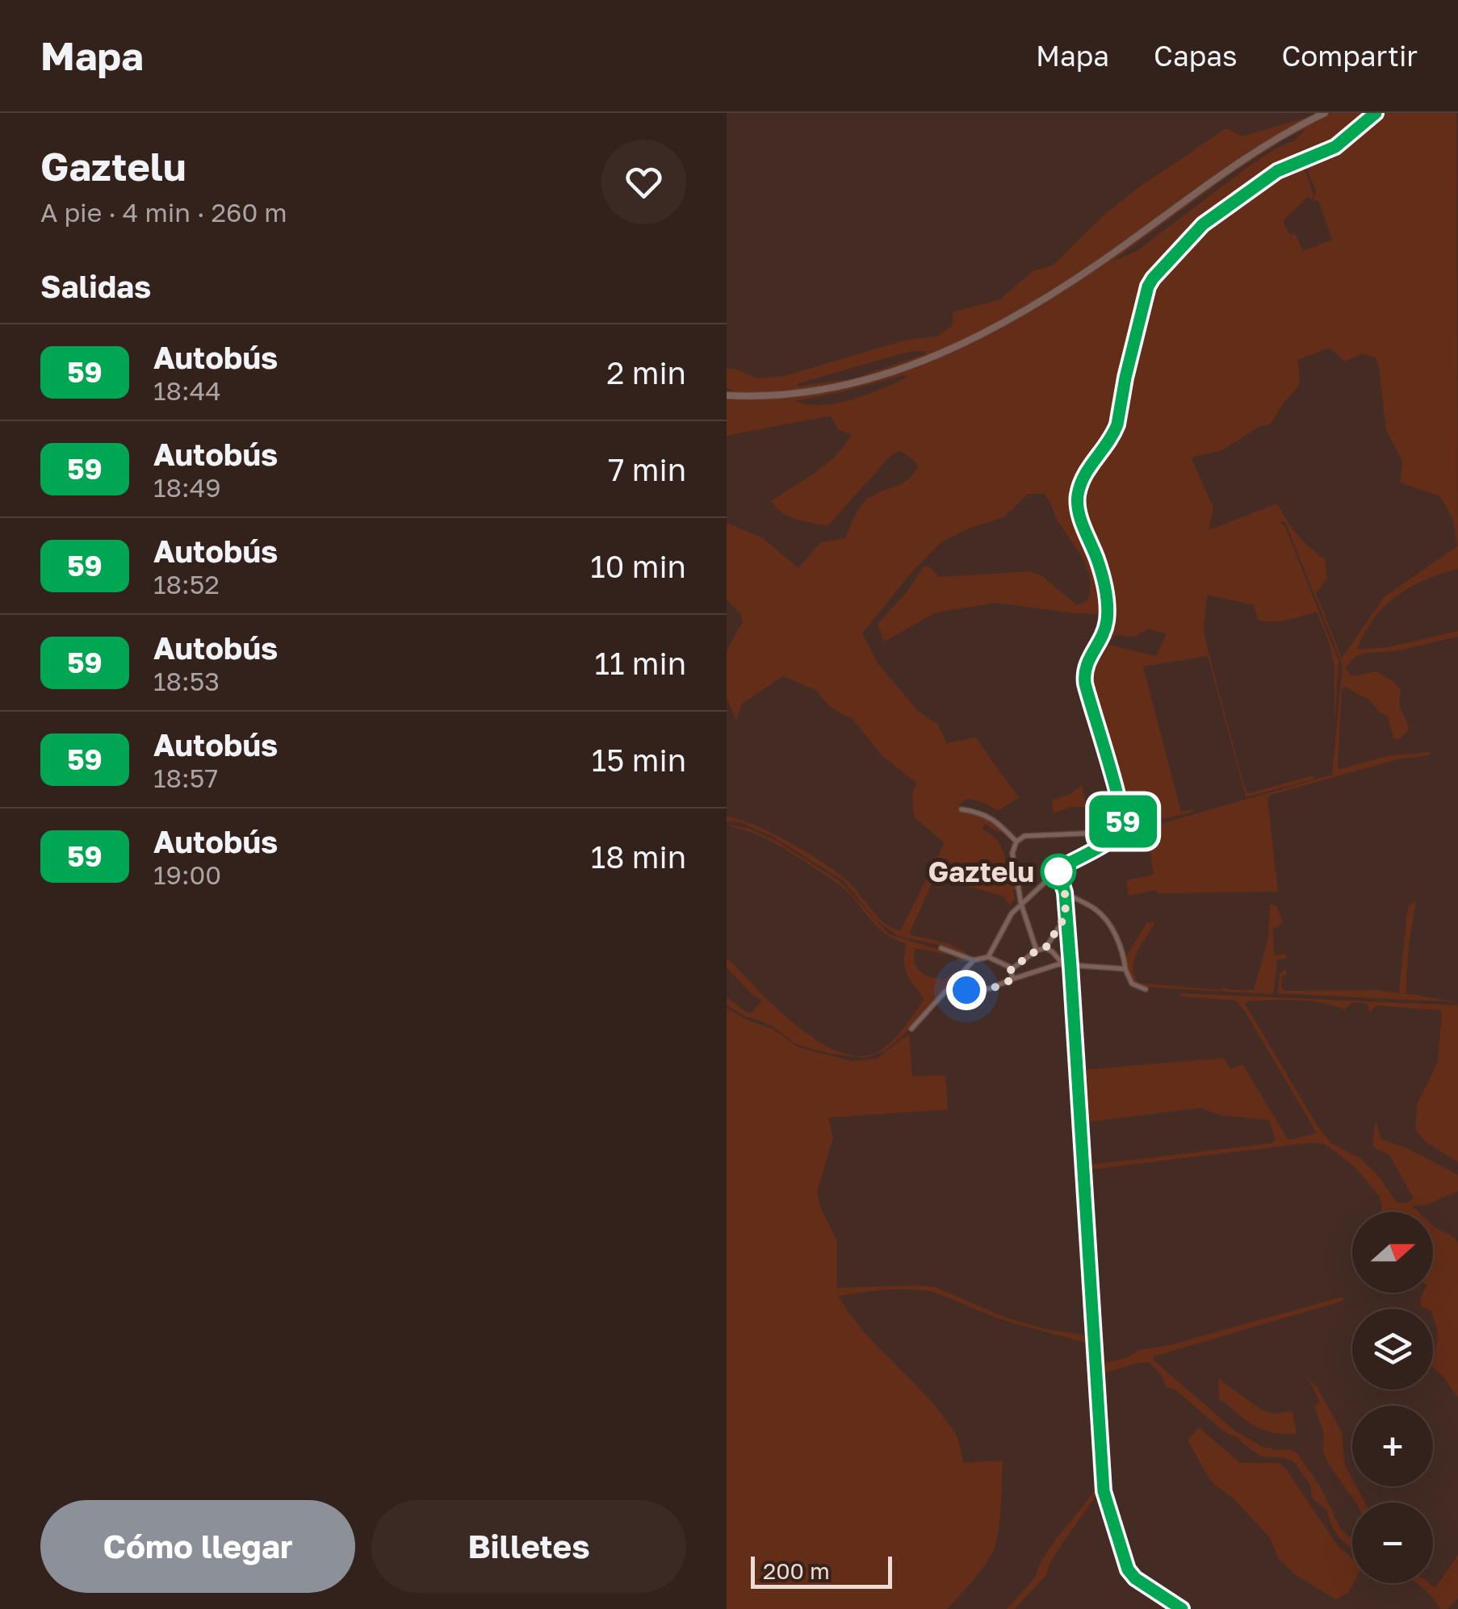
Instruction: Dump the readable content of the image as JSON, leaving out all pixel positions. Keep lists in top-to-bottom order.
{
  "places": ["Gaztelu"],
  "lines": ["bus line 59"],
  "scale_bar": "200 m",
  "north": "right",
  "page": {
    "header": "Mapa",
    "nav": ["Mapa", "Capas", "Compartir"],
    "heading": [
      ["Gaztelu", "A pie · 4 min · 260 m"],
      "Salidas"
    ],
    "on_map": "59",
    "list": [
      {
        "mark": "59",
        "name": "Autobús",
        "note": "18:44",
        "value": "2 min"
      },
      {
        "mark": "59",
        "name": "Autobús",
        "note": "18:49",
        "value": "7 min"
      },
      {
        "mark": "59",
        "name": "Autobús",
        "note": "18:52",
        "value": "10 min"
      },
      {
        "mark": "59",
        "name": "Autobús",
        "note": "18:53",
        "value": "11 min"
      },
      {
        "mark": "59",
        "name": "Autobús",
        "note": "18:57",
        "value": "15 min"
      },
      {
        "mark": "59",
        "name": "Autobús",
        "note": "19:00",
        "value": "18 min"
      }
    ],
    "map_buttons": ["+", "−"],
    "buttons": ["Cómo llegar", "Billetes"],
    "scale": "200 m"
  }
}
